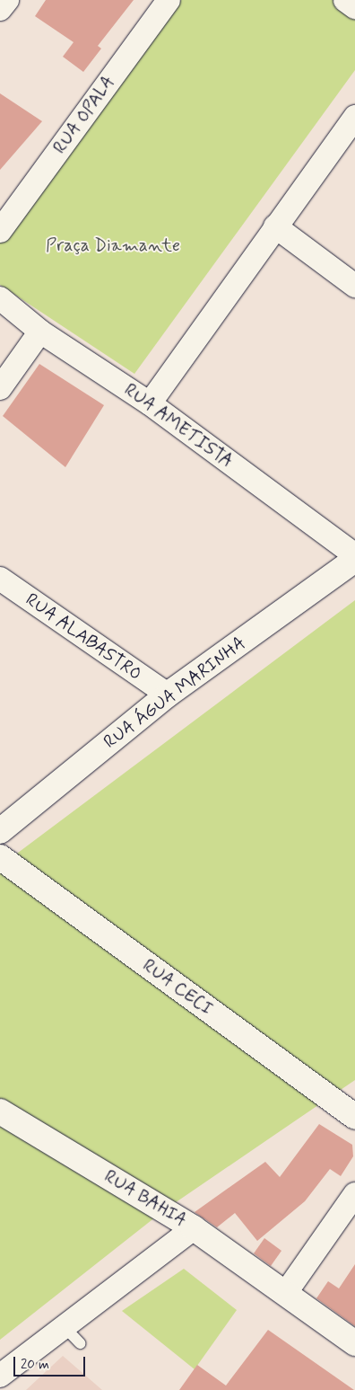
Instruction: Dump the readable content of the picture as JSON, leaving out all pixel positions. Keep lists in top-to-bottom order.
{
  "streets": {
    "main road": ["RUA ÁGUA MARINHA", "RUA CECI", "RUA BAHIA"],
    "street": ["RUA OPALA", "RUA AMETISTA", "RUA ALABASTRO"]
  },
  "crossings": [
    ["RUA ALABASTRO", "RUA ÁGUA MARINHA"]
  ],
  "parks": ["Praça Diamante"],
  "scale_bar": "20 m"
}
